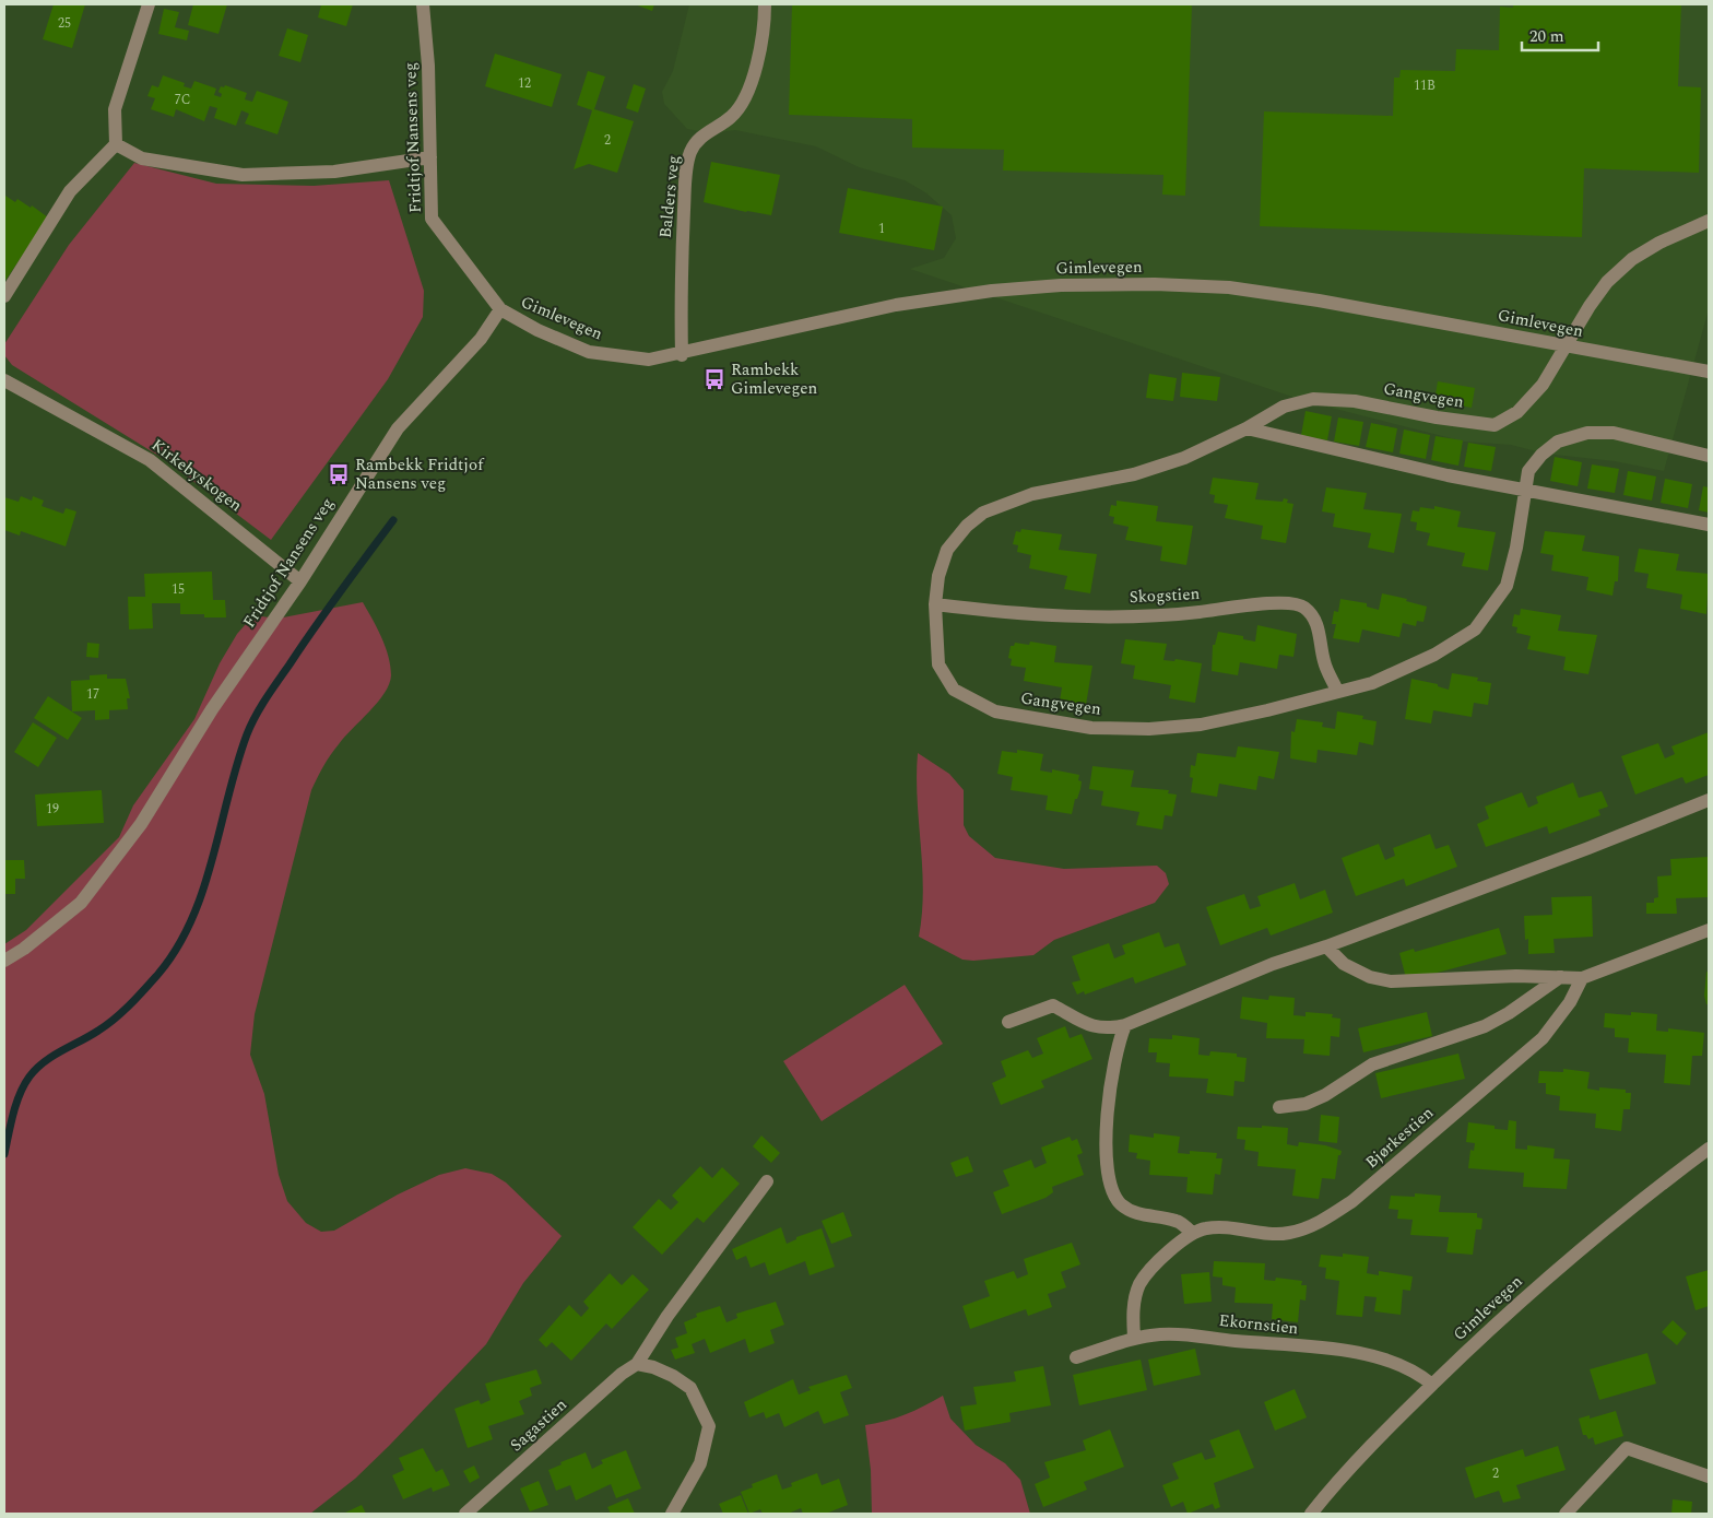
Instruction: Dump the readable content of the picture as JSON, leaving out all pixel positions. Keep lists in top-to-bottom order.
{
  "streets": {
    "street": [
      "Fridtjof Nansens veg",
      "Balders veg",
      "Gimlevegen",
      "Gangvegen",
      "Kirkebyskogen",
      "Skogstien",
      "Bjørkestien",
      "Ekornstien",
      "Sagastien"
    ]
  },
  "crossings": [
    ["Fridtjof Nansens veg", "Gimlevegen"],
    ["Fridtjof Nansens veg", "Kirkebyskogen"],
    ["Balders veg", "Gimlevegen"],
    ["Gimlevegen", "Gangvegen"],
    ["Gimlevegen", "Ekornstien"],
    ["Gangvegen", "Skogstien"]
  ],
  "places": {
    "bus stop": ["Rambekk Gimlevegen", "Rambekk Fridtjof Nansens veg"]
  },
  "house_numbers": [
    "25",
    "12",
    "11B",
    "7C",
    "2",
    "1",
    "15",
    "17",
    "19",
    "2"
  ],
  "scale_bar": "20 m"
}
